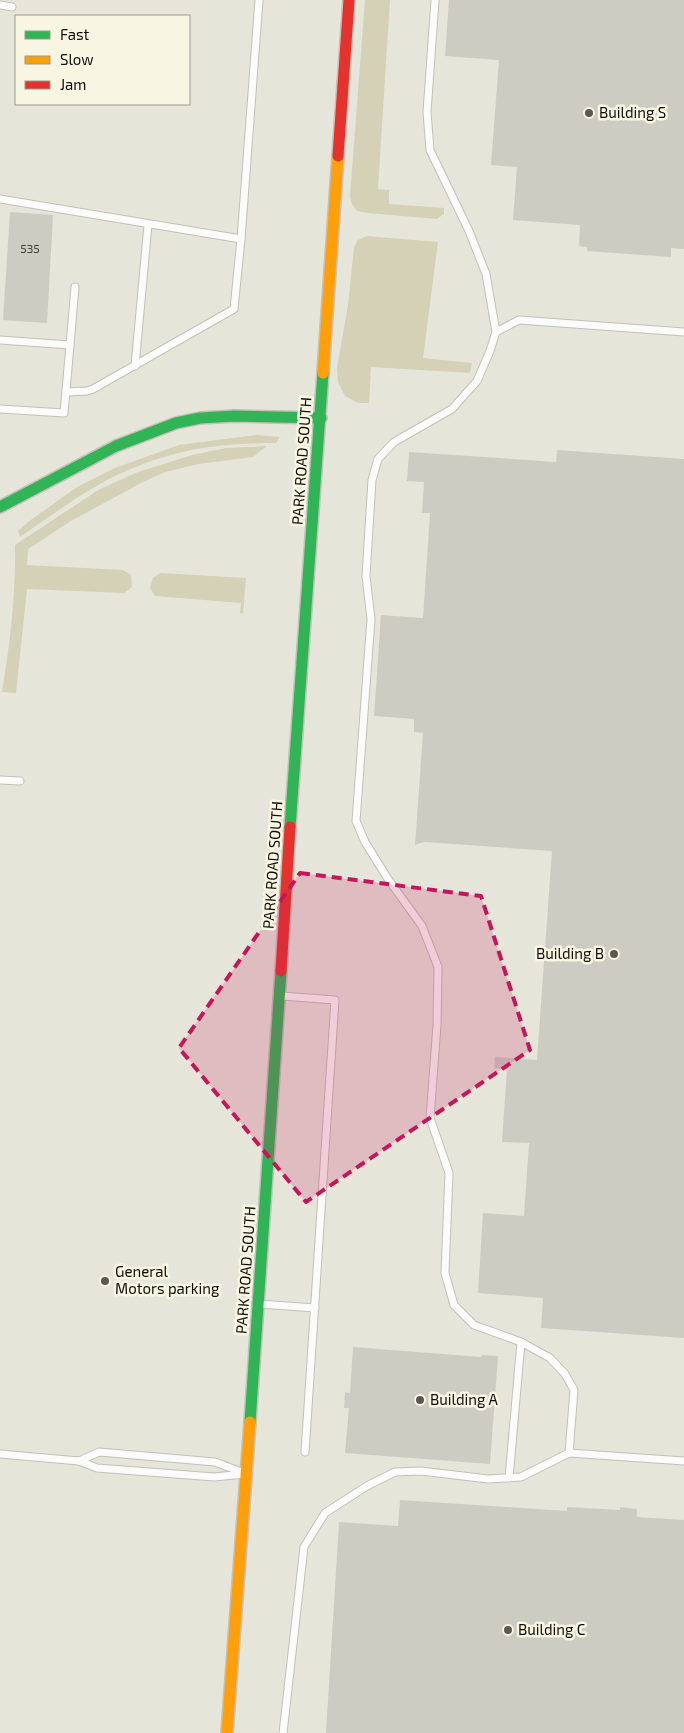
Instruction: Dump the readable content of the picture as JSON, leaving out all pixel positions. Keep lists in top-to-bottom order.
{
  "streets": {
    "main road": ["PARK ROAD SOUTH"]
  },
  "places": [
    "Building S",
    "Building B",
    "General Motors parking",
    "Building A",
    "Building C"
  ],
  "house_numbers": ["535"],
  "legend": ["Fast", "Slow", "Jam"]
}
